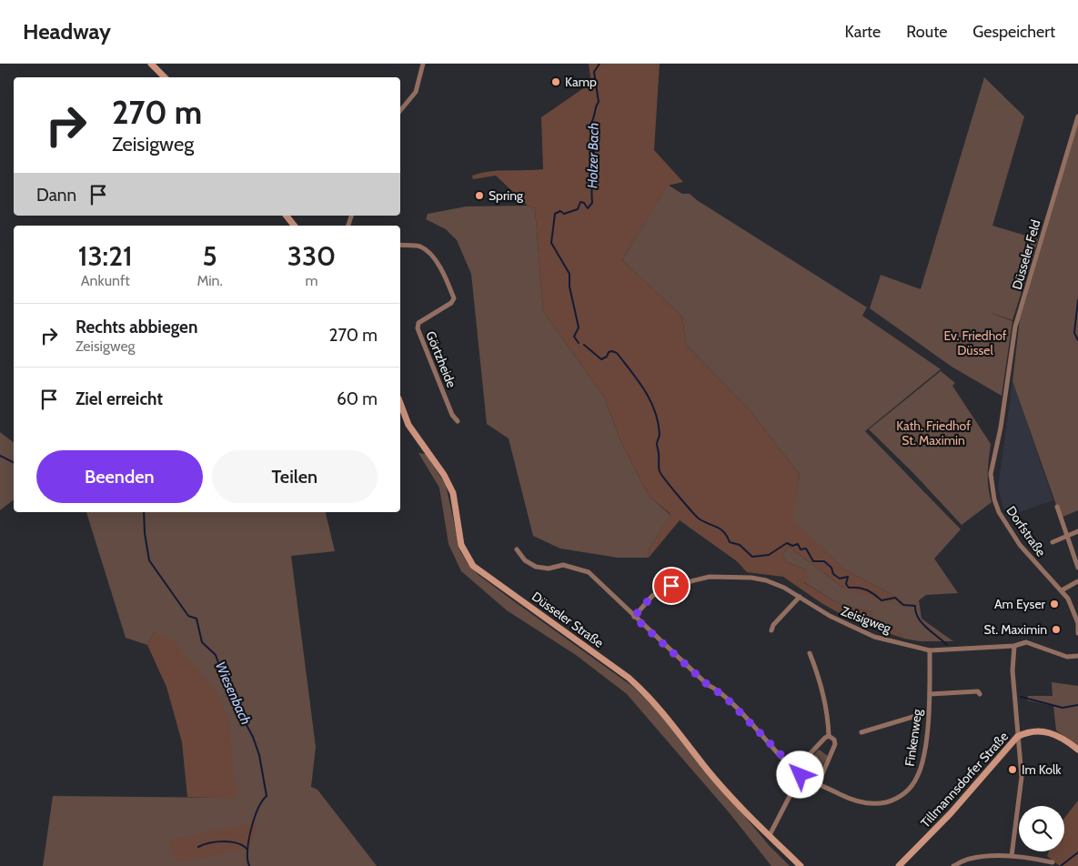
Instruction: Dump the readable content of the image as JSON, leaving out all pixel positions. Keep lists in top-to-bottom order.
{
  "streets": {
    "main road": ["Düsseler Straße", "Tillmannsdorfer Straße"],
    "street": [
      "Düsseler Feld",
      "Görtzheide",
      "Dorfstraße",
      "Zeisigweg",
      "Finkenweg"
    ]
  },
  "crossings": [
    ["Düsseler Feld", "Dorfstraße"],
    ["Zeisigweg", "Finkenweg"]
  ],
  "water": ["Holzer Bach", "Wiesenbach"],
  "parks": ["Ev. Friedhof Düssel", "Kath. Friedhof St. Maximin"],
  "places": [
    "Kamp",
    "Spring",
    "Am Eyser",
    "St. Maximin",
    "Im Kolk"
  ],
  "page": {
    "header": "Headway",
    "nav": ["Karte", "Route", "Gespeichert"],
    "turn": ["270 m", "Zeisigweg"],
    "then": "Dann",
    "eta": [
      "13:21",
      "Ankunft",
      "5",
      "Min.",
      "330",
      "m"
    ],
    "list": [
      {
        "name": "Rechts abbiegen",
        "note": "Zeisigweg",
        "value": "270 m"
      },
      {
        "name": "Ziel erreicht",
        "value": "60 m"
      }
    ],
    "buttons": ["Beenden", "Teilen"]
  }
}
